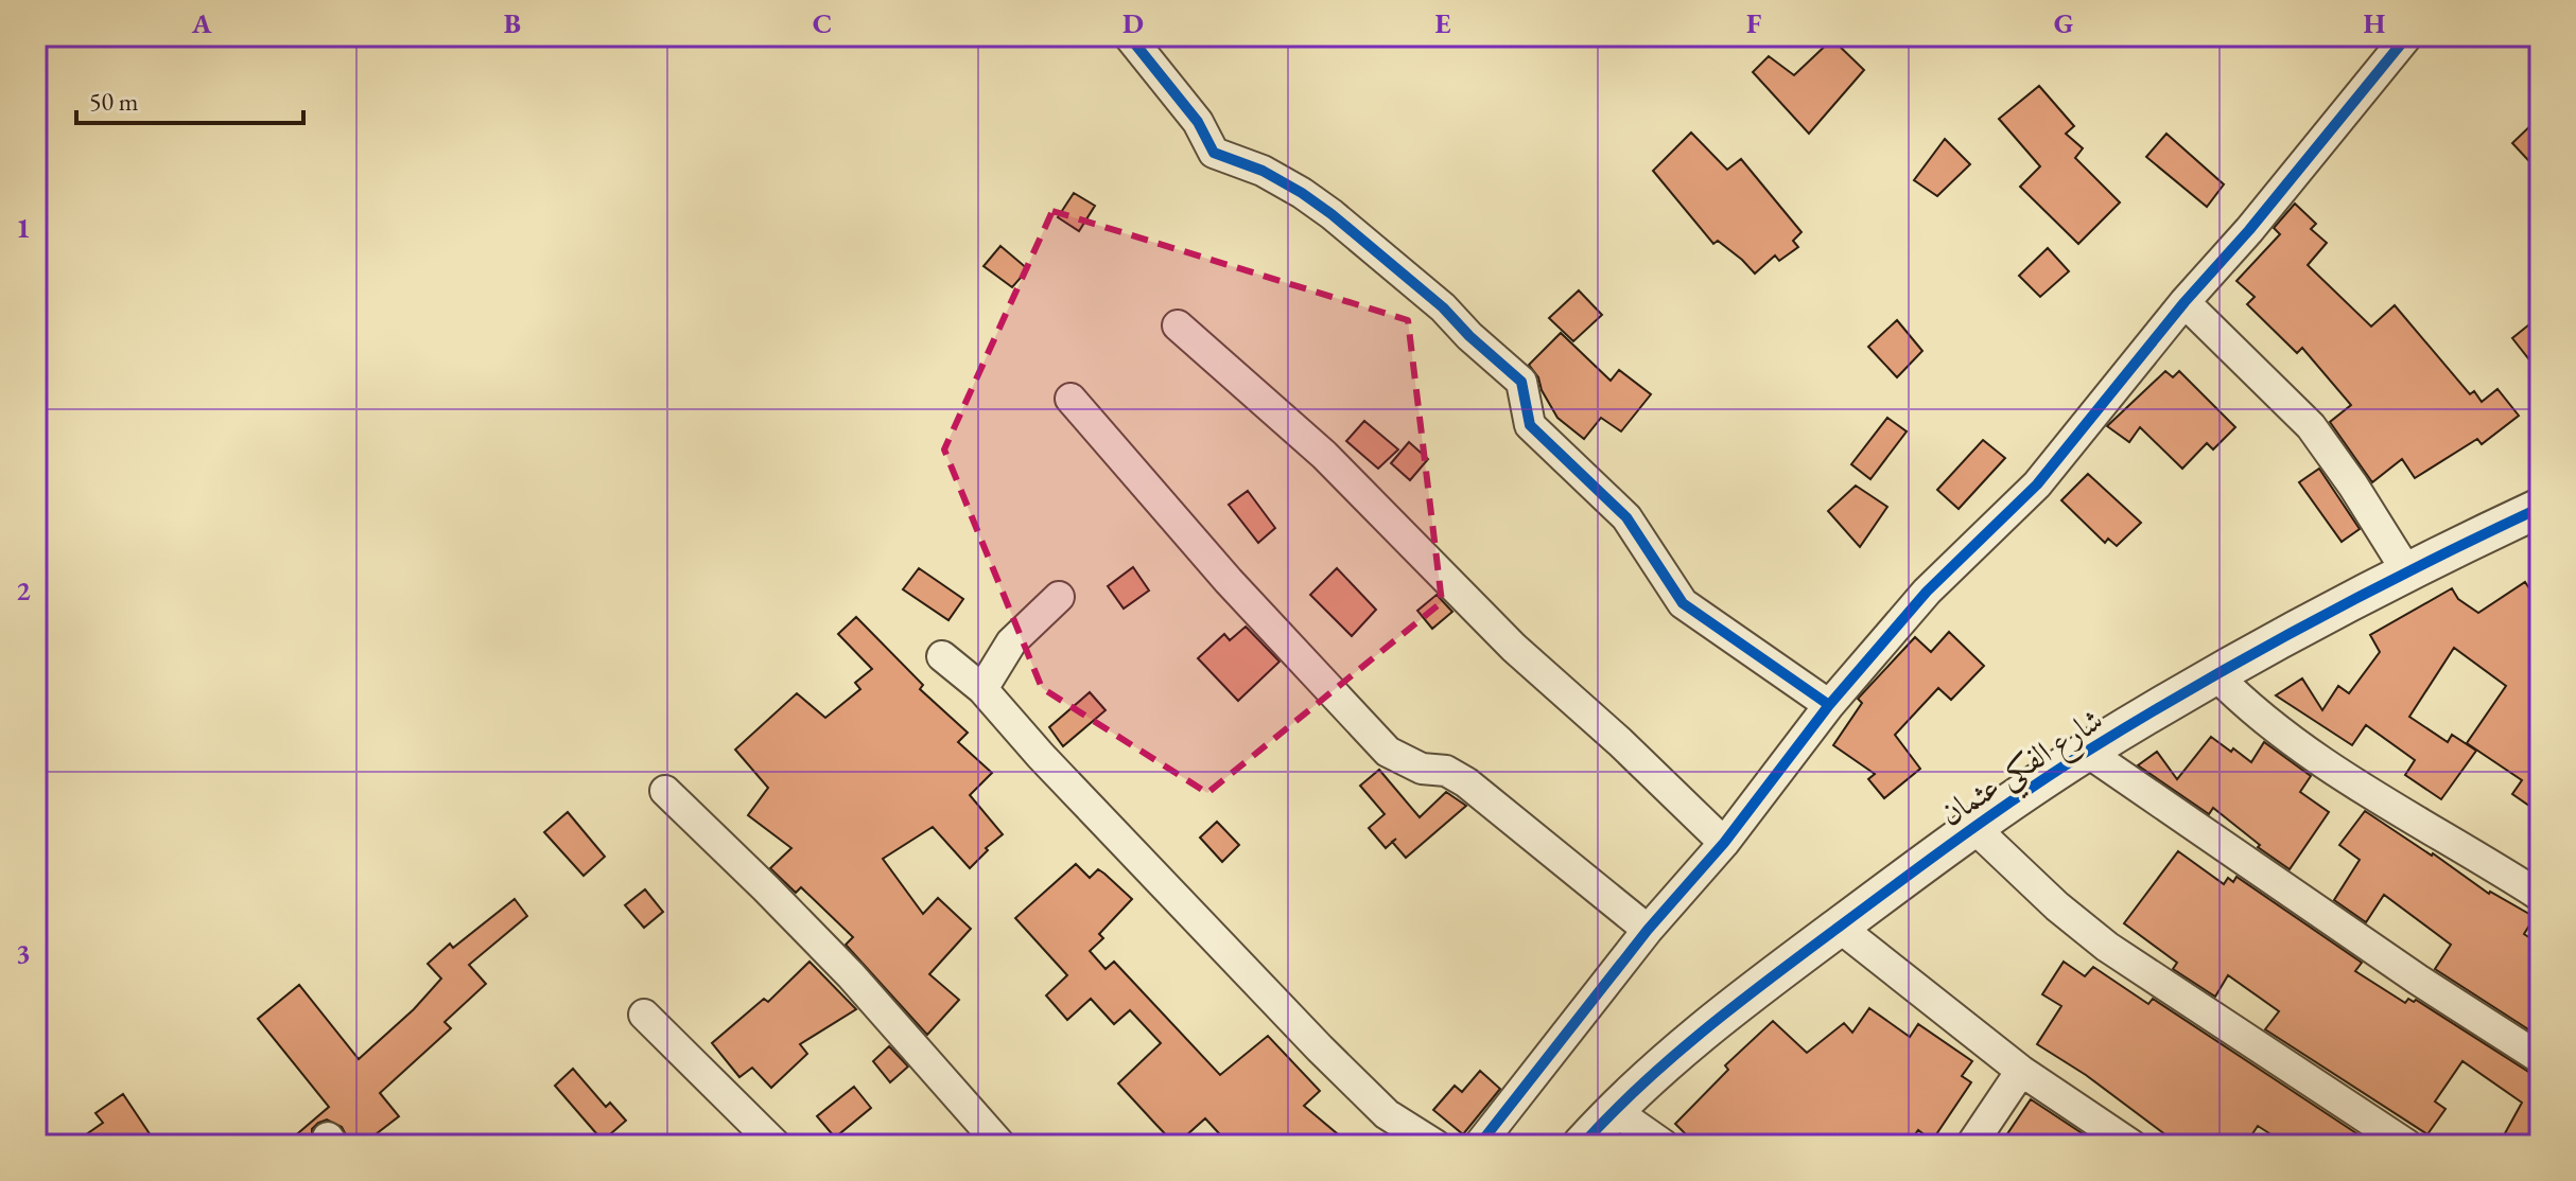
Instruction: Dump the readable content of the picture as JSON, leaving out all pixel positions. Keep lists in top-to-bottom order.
{
  "streets": {
    "street": ["شارع الفكي عثمان"]
  },
  "scale_bar": "50 m",
  "grid": {
    "columns": [
      "A",
      "B",
      "C",
      "D",
      "E",
      "F",
      "G",
      "H"
    ],
    "rows": ["1", "2", "3"]
  }
}
